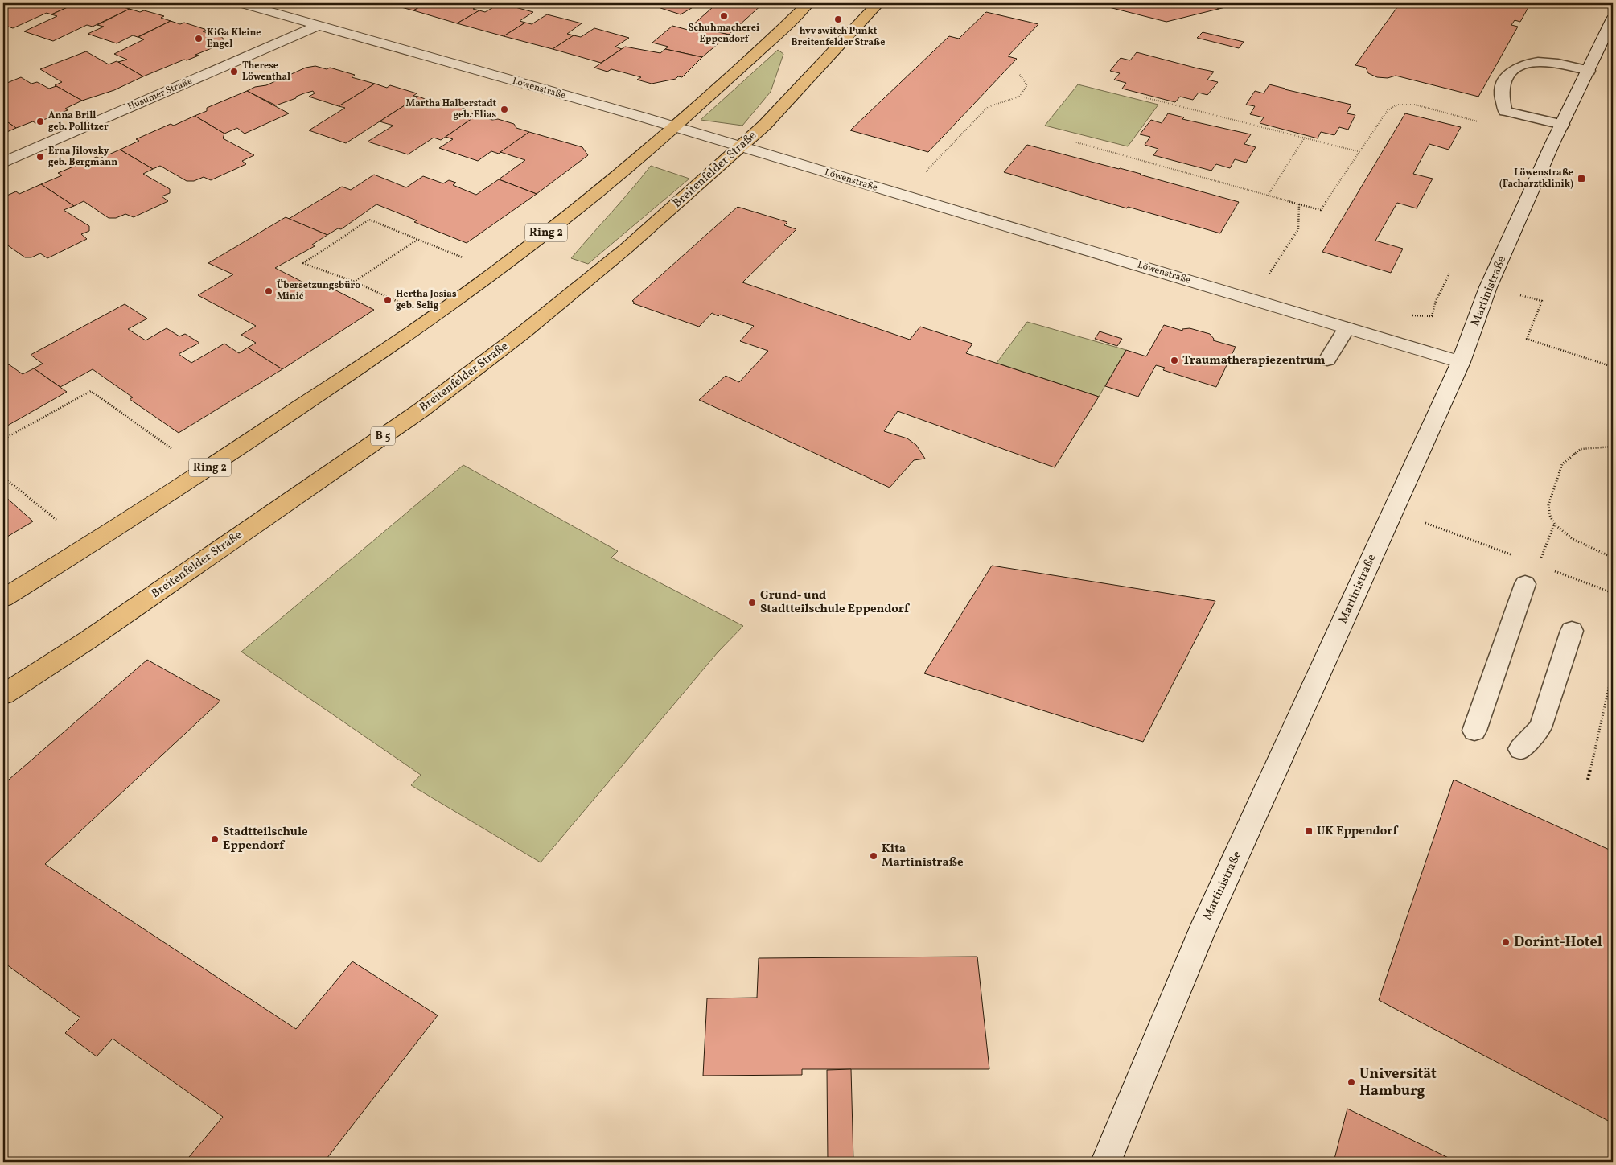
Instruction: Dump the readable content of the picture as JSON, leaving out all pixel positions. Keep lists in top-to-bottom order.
{
  "streets": {
    "main road": ["Breitenfelder Straße", "Ring 2", "B 5"],
    "street": ["Löwenstraße", "Husumer Straße", "Martinistraße"]
  },
  "crossings": [
    ["Löwenstraße", "Husumer Straße"],
    ["Löwenstraße", "Breitenfelder Straße"],
    ["Löwenstraße", "Ring 2"],
    ["Löwenstraße", "Martinistraße"]
  ],
  "places": {
    "other": [
      "Schuhmacherei Eppendorf",
      "hvv switch Punkt Breitenfelder Straße",
      "KiGa Kleine Engel",
      "Therese Löwenthal",
      "Martha Halberstadt geb. Elias",
      "Anna Brill geb. Pollitzer",
      "Erna Jilovsky geb. Bergmann",
      "Übersetzungsbüro Minić",
      "Hertha Josias geb. Selig",
      "Traumatherapiezentrum",
      "Grund- und Stadtteilschule Eppendorf",
      "Stadtteilschule Eppendorf",
      "Kita Martinistraße",
      "Dorint-Hotel",
      "Universität Hamburg"
    ],
    "transit": ["Löwenstraße (Facharztklinik)", "UK Eppendorf"]
  }
}
